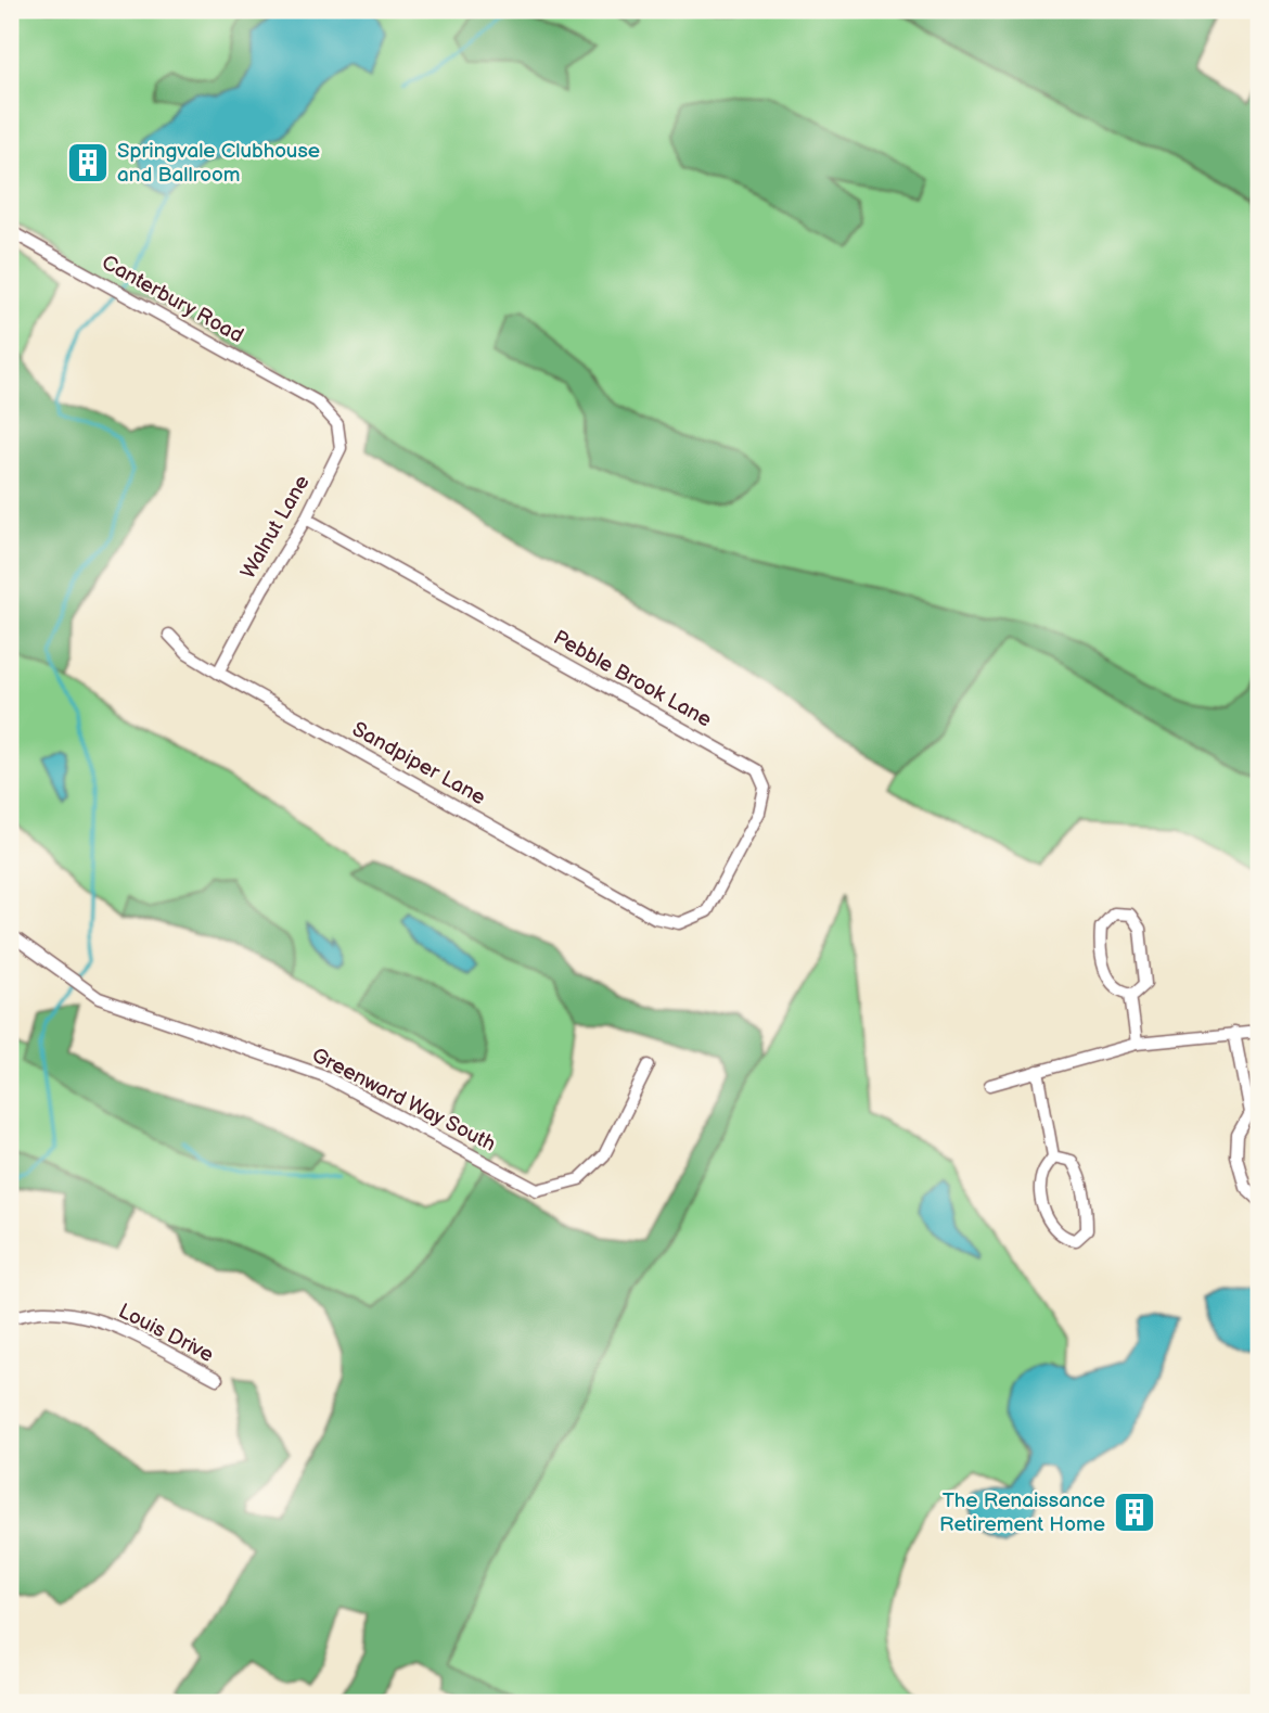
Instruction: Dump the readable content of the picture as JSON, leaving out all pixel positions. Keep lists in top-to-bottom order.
{
  "streets": {
    "street": [
      "Canterbury Road",
      "Walnut Lane",
      "Pebble Brook Lane",
      "Sandpiper Lane",
      "Greenward Way South",
      "Louis Drive"
    ]
  },
  "crossings": [
    ["Canterbury Road", "Walnut Lane"],
    ["Walnut Lane", "Pebble Brook Lane"],
    ["Walnut Lane", "Sandpiper Lane"],
    ["Pebble Brook Lane", "Sandpiper Lane"]
  ],
  "places": {
    "building": ["Springvale Clubhouse and Ballroom", "The Renaissance Retirement Home"]
  }
}
